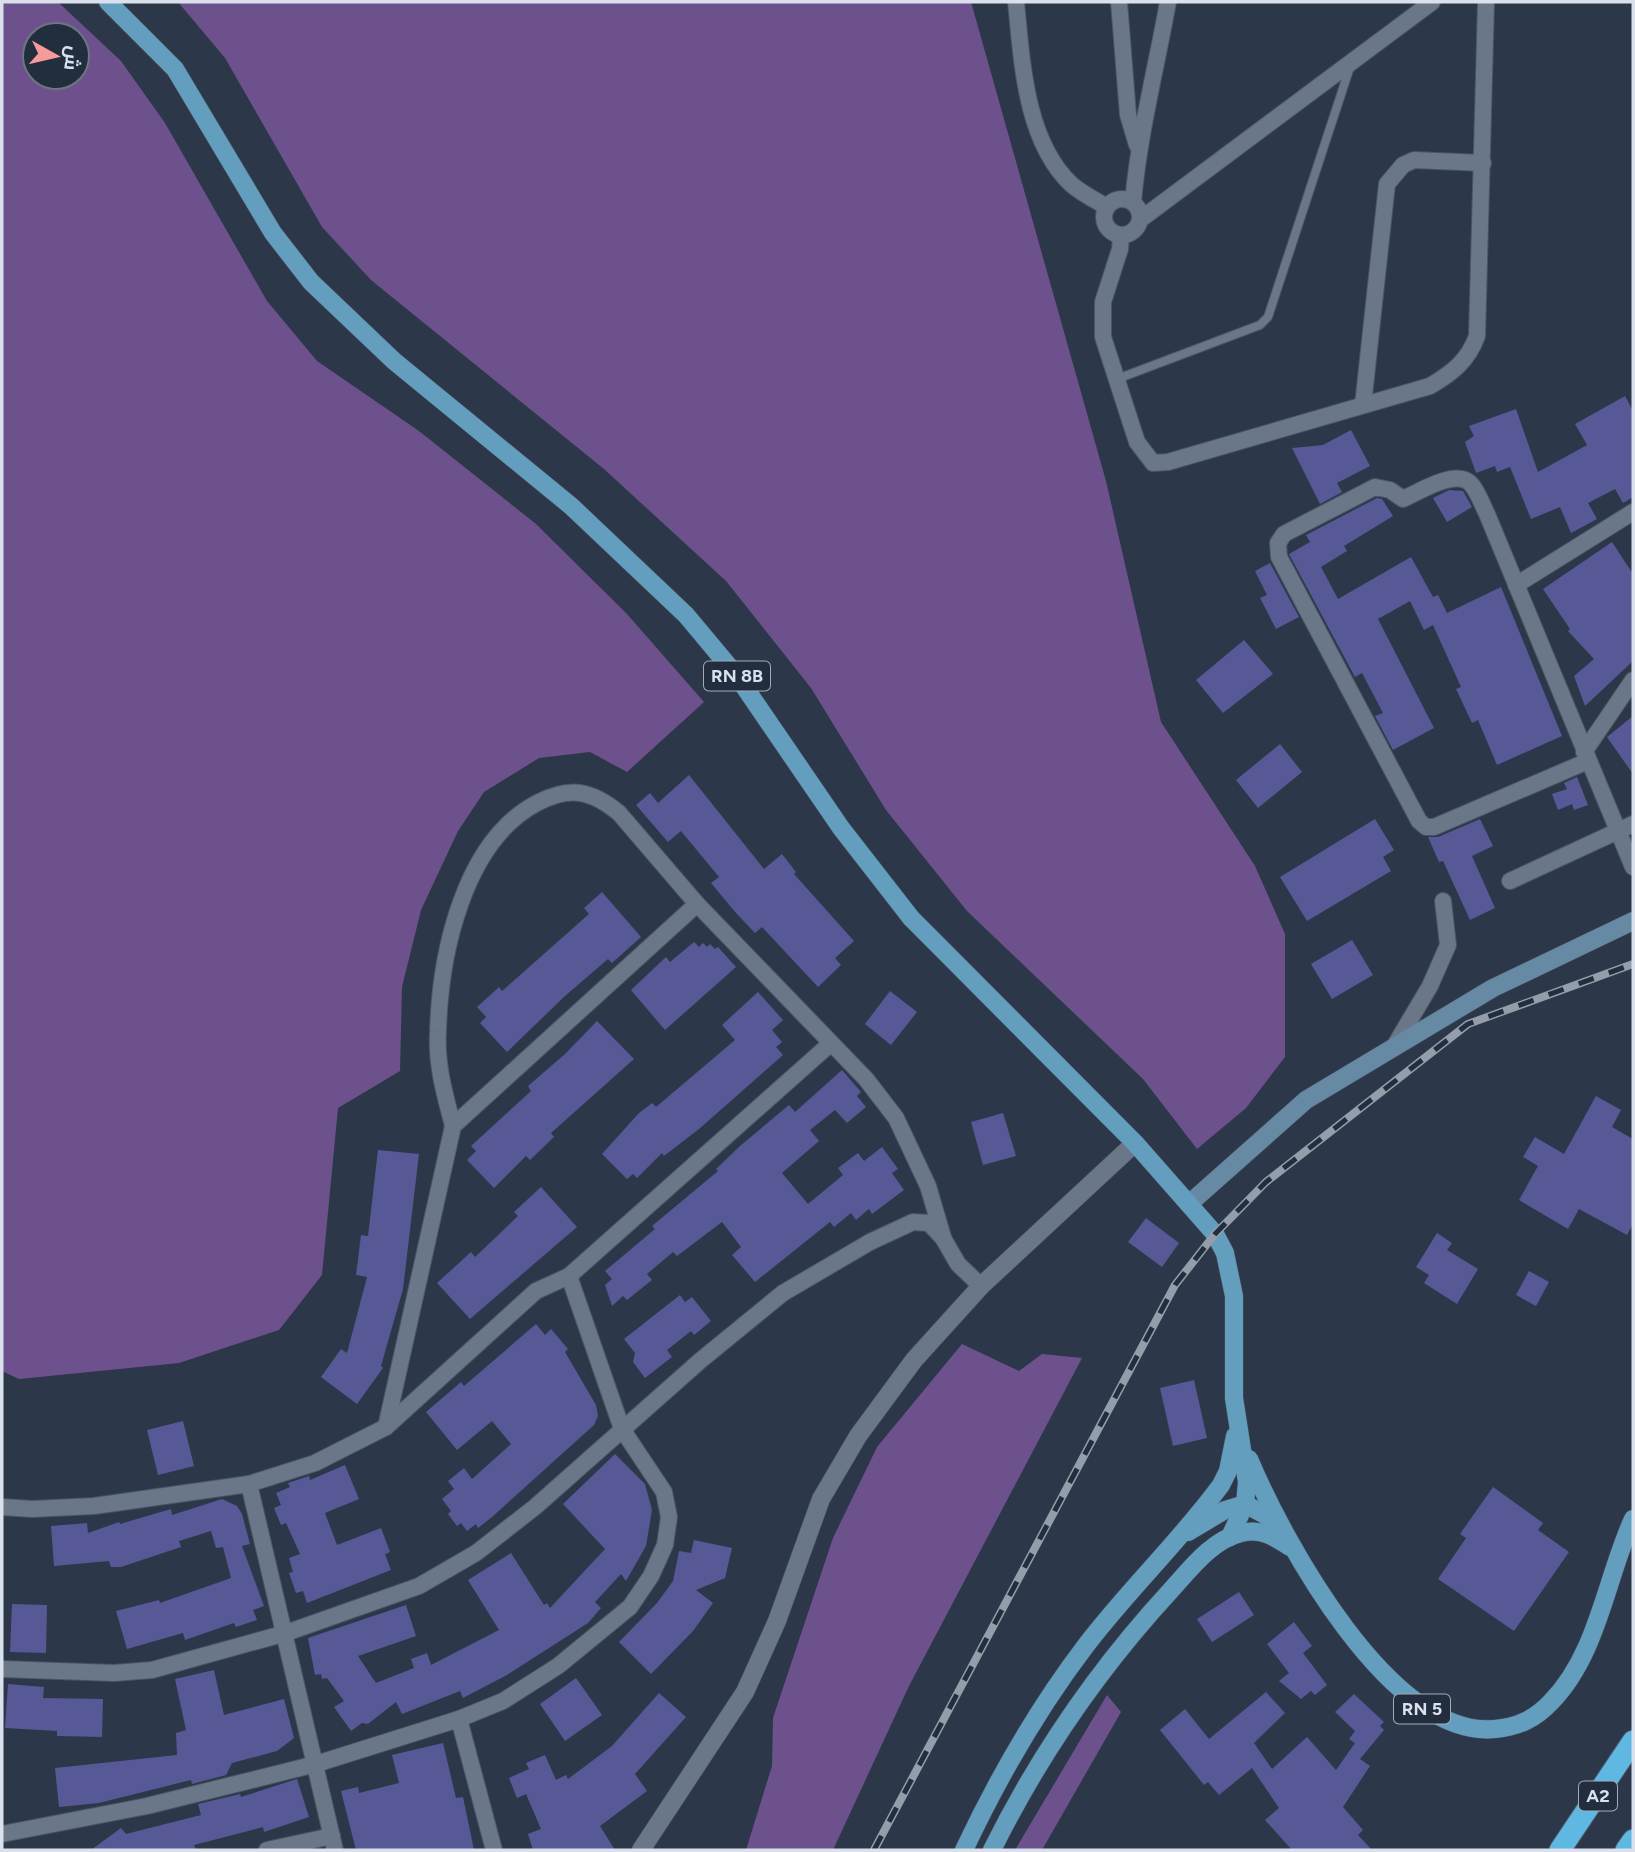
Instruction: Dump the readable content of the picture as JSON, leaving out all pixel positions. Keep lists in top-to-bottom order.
{
  "streets": {
    "highway": ["A2"],
    "main road": ["RN 8B", "RN 5"]
  },
  "crossings": [
    ["RN 8B", "RN 5"]
  ],
  "north": "right"
}
